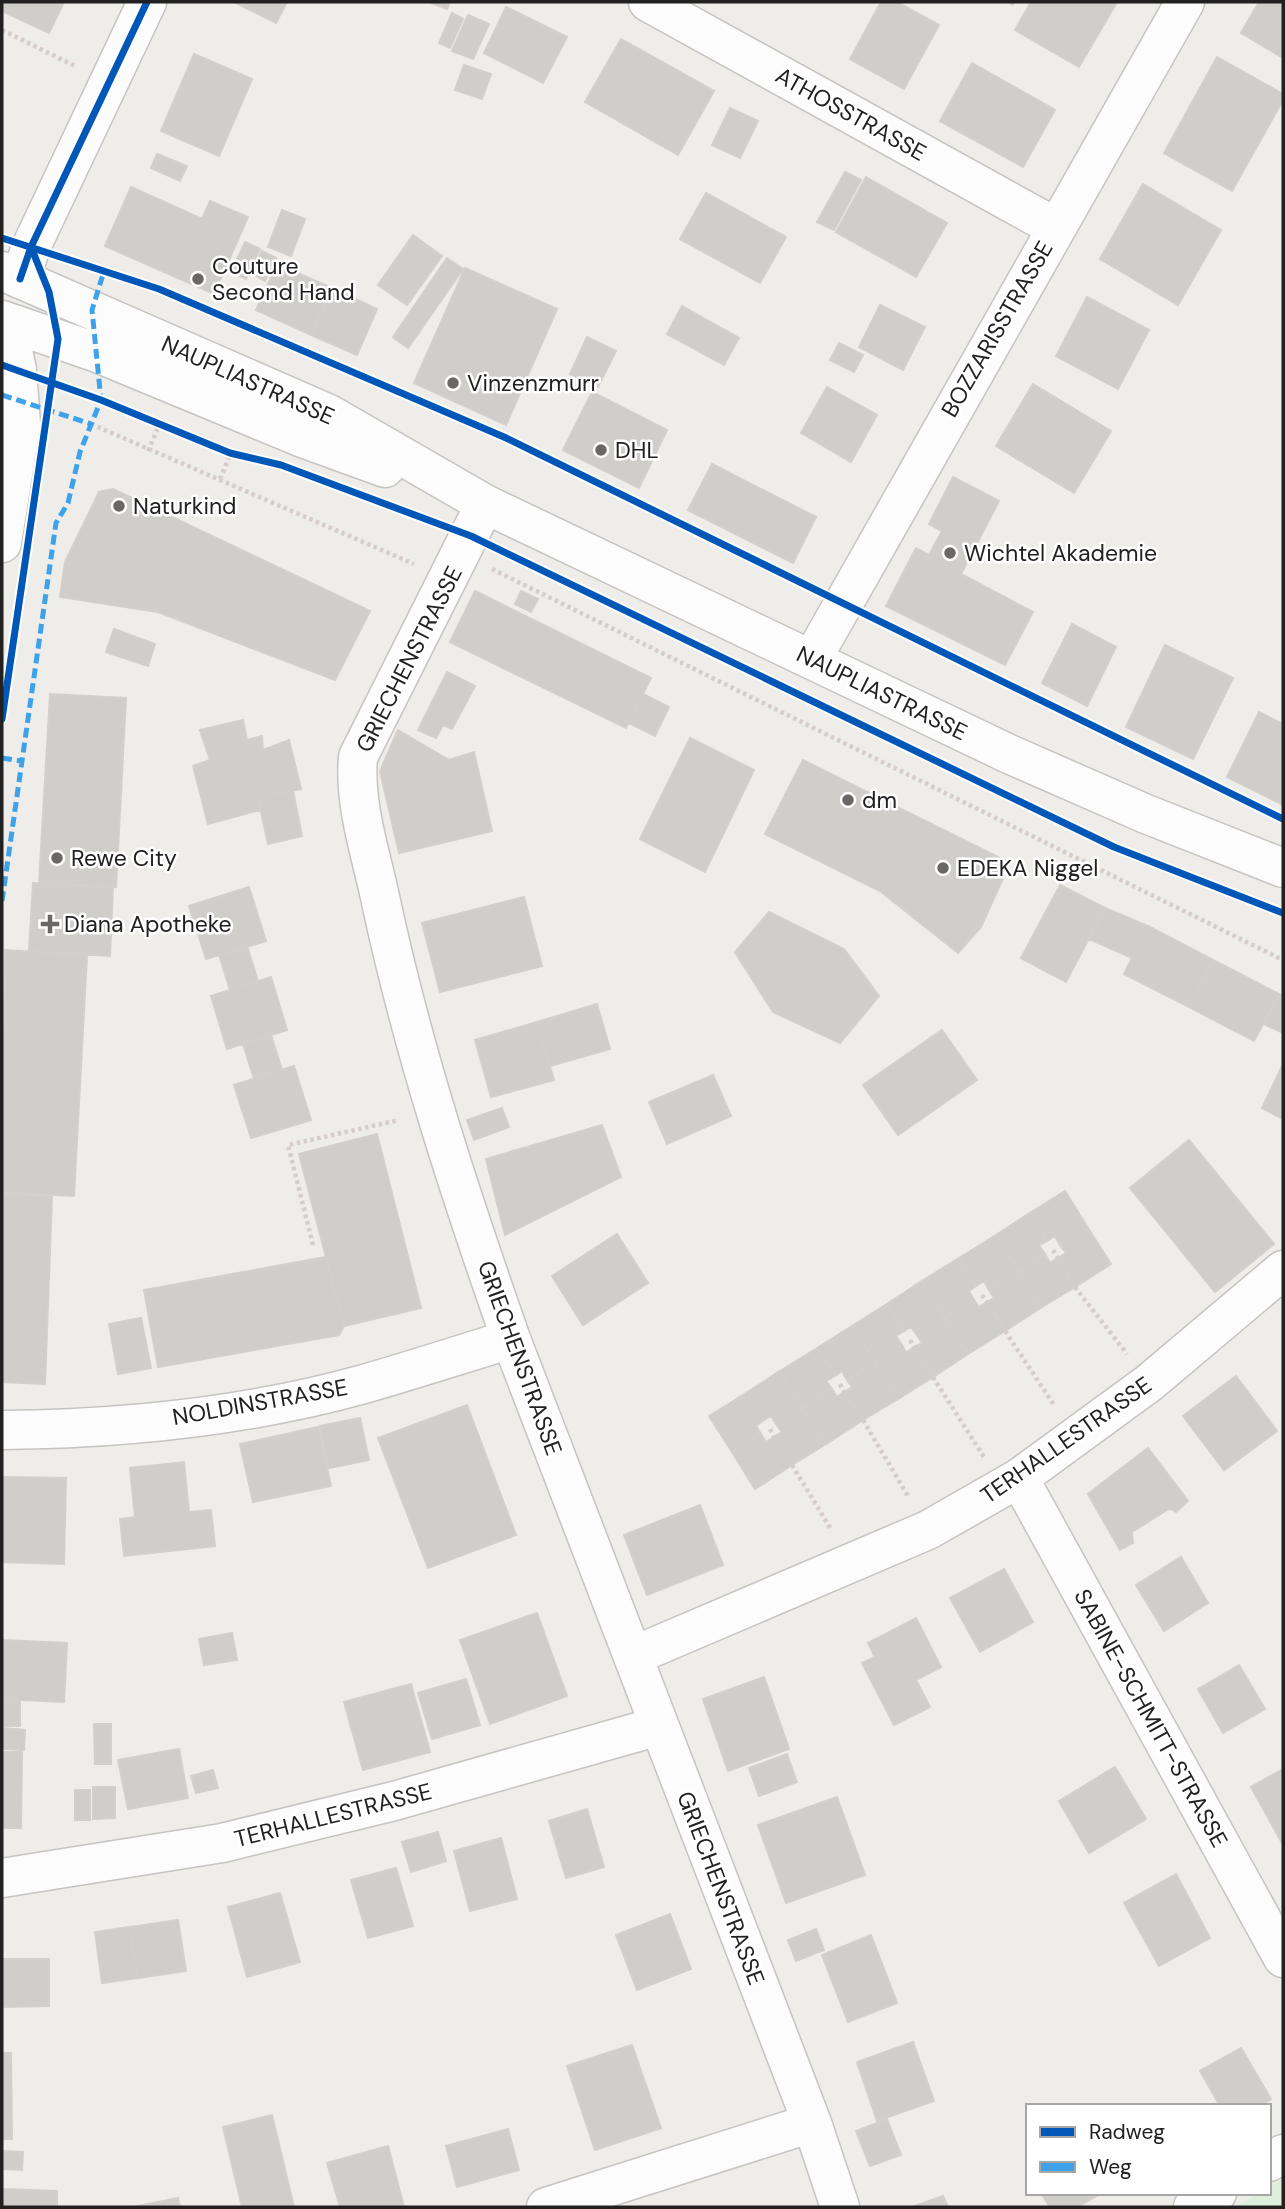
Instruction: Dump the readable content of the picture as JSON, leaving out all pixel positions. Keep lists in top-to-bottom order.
{
  "streets": {
    "street": [
      "ATHOSSTRASSE",
      "BOZZARISSTRASSE",
      "NAUPLIASTRASSE",
      "GRIECHENSTRASSE",
      "NOLDINSTRASSE",
      "TERHALLESTRASSE",
      "SABINE-SCHMITT-STRASSE"
    ]
  },
  "crossings": [
    ["ATHOSSTRASSE", "BOZZARISSTRASSE"],
    ["BOZZARISSTRASSE", "NAUPLIASTRASSE"],
    ["NAUPLIASTRASSE", "GRIECHENSTRASSE"],
    ["GRIECHENSTRASSE", "NOLDINSTRASSE"],
    ["GRIECHENSTRASSE", "TERHALLESTRASSE"],
    ["TERHALLESTRASSE", "SABINE-SCHMITT-STRASSE"]
  ],
  "places": {
    "other": [
      "Couture Second Hand",
      "Vinzenzmurr",
      "DHL",
      "Naturkind",
      "Wichtel Akademie",
      "dm",
      "Rewe City",
      "EDEKA Niggel"
    ],
    "health": ["Diana Apotheke"]
  },
  "legend": ["Radweg", "Weg"]
}
